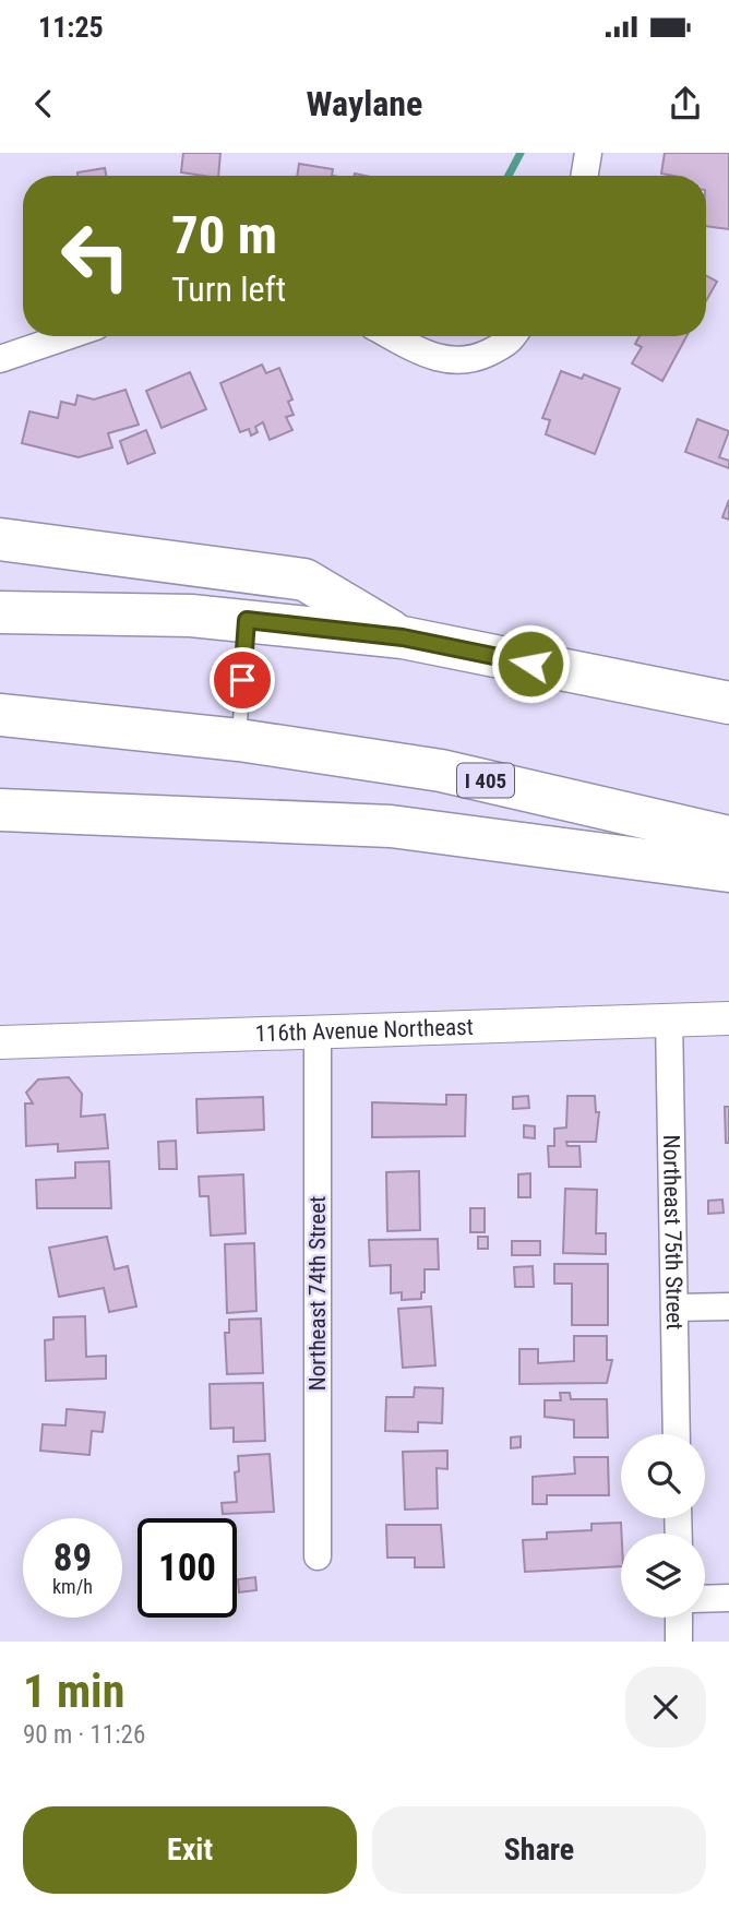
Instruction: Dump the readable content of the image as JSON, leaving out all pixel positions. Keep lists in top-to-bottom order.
{
  "streets": {
    "highway": ["I 405"],
    "street": ["116th Avenue Northeast", "Northeast 75th Street", "Northeast 74th Street"]
  },
  "crossings": [
    ["116th Avenue Northeast", "Northeast 75th Street"],
    ["116th Avenue Northeast", "Northeast 74th Street"]
  ],
  "page": {
    "status": "11:25",
    "header": "Waylane",
    "turn": ["70 m", "Turn left"],
    "speed": "89 km/h",
    "limit": "100",
    "heading": ["1 min", "90 m · 11:26"],
    "buttons": ["Exit", "Share"]
  }
}
